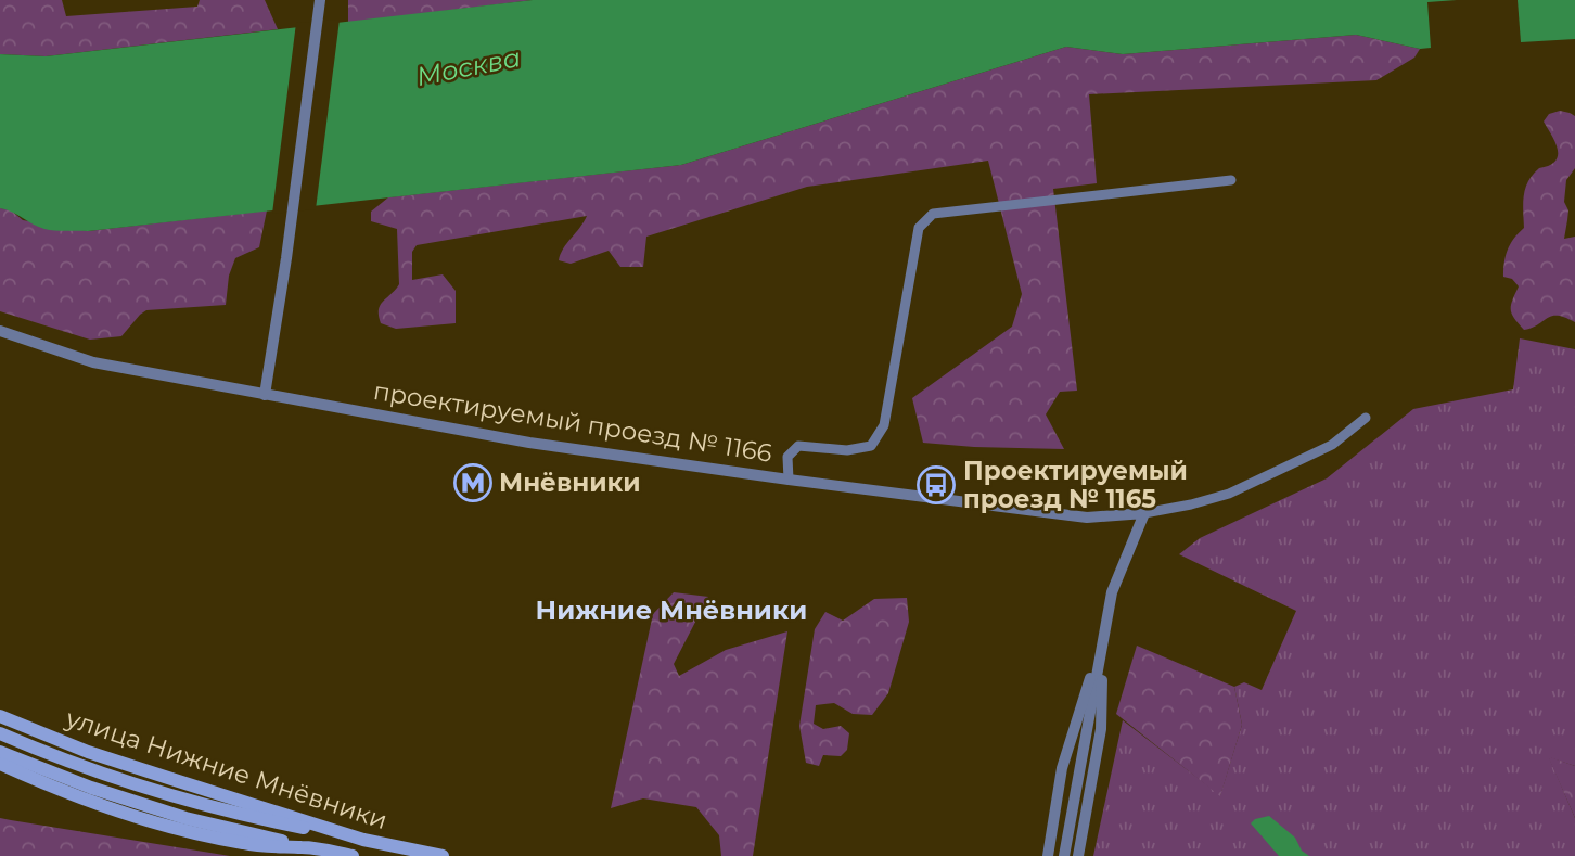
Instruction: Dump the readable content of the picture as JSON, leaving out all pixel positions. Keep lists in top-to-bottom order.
{
  "streets": {
    "main road": ["улица Нижние Мнёвники"],
    "street": ["проектируемый проезд № 1166"]
  },
  "districts": ["Нижние Мнёвники"],
  "water": ["Москва"],
  "places": {
    "metro station": ["Мнёвники"],
    "bus stop": ["Проектируемый проезд № 1165"]
  }
}
